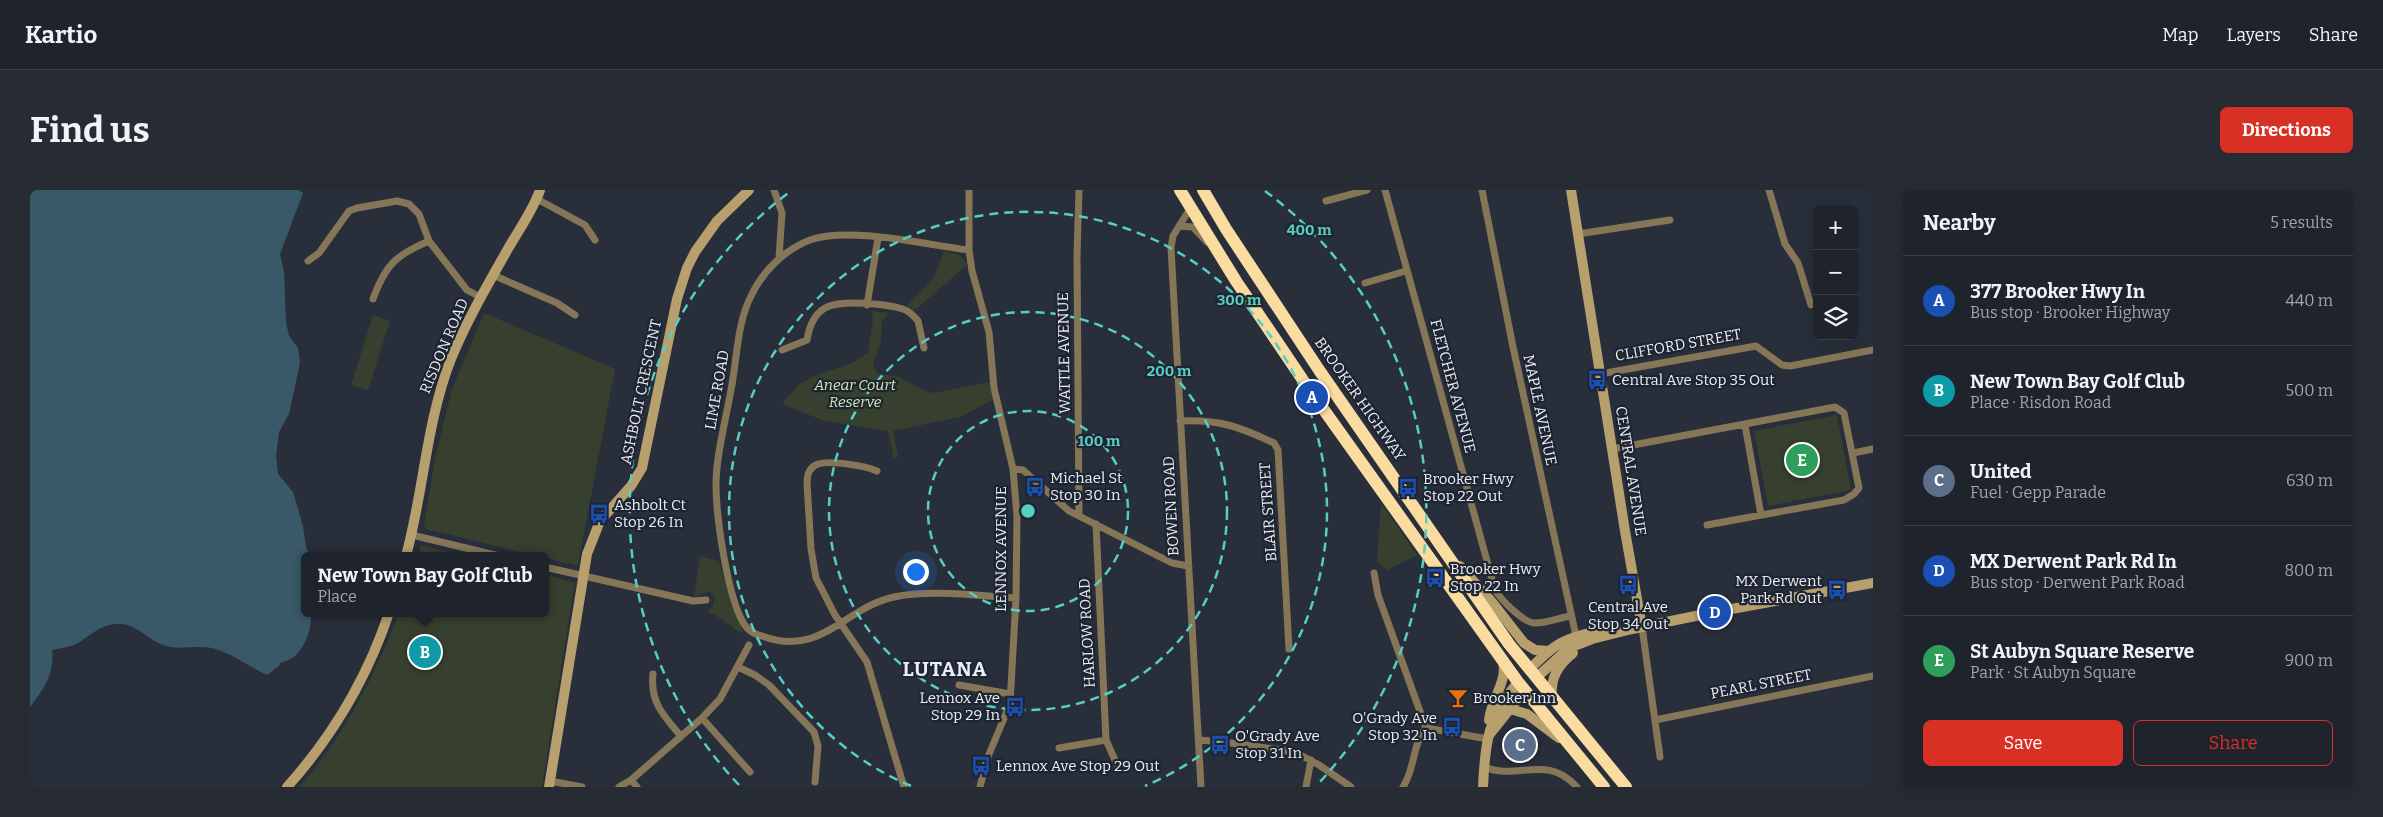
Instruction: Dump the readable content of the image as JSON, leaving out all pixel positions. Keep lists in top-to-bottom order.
{
  "streets": {
    "highway": ["BROOKER HIGHWAY"],
    "street": [
      "CLIFFORD STREET",
      "RISDON ROAD",
      "WATTLE AVENUE",
      "FLETCHER AVENUE",
      "LIME ROAD",
      "ASHBOLT CRESCENT",
      "MAPLE AVENUE",
      "CENTRAL AVENUE",
      "BOWEN ROAD",
      "BLAIR STREET",
      "LENNOX AVENUE",
      "HARLOW ROAD",
      "PEARL STREET"
    ]
  },
  "crossings": [
    ["CLIFFORD STREET", "CENTRAL AVENUE"],
    ["FLETCHER AVENUE", "MAPLE AVENUE"],
    ["LIME ROAD", "LENNOX AVENUE"],
    ["CENTRAL AVENUE", "PEARL STREET"],
    ["BOWEN ROAD", "BLAIR STREET"]
  ],
  "districts": ["LUTANA"],
  "parks": ["Anear Court Reserve"],
  "places": {
    "bus stop": [
      "Central Ave Stop 35 Out",
      "Michael St Stop 30 In",
      "Brooker Hwy Stop 22 Out",
      "Ashbolt Ct Stop 26 In",
      "Brooker Hwy Stop 22 In",
      "Central Ave Stop 34 Out",
      "MX Derwent Park Rd Out",
      "Lennox Ave Stop 29 In",
      "O'Grady Ave Stop 32 In",
      "O'Grady Ave Stop 31 In",
      "Lennox Ave Stop 29 Out"
    ],
    "bar": ["Brooker Inn"]
  },
  "page": {
    "header": "Kartio",
    "nav": ["Map", "Layers", "Share"],
    "buttons": [
      "Directions",
      ["Save", "Share"]
    ],
    "title": "Find us",
    "heading": ["Nearby", "5 results"],
    "map_buttons": ["+", "−"],
    "list": [
      {
        "mark": "A",
        "name": "377 Brooker Hwy In",
        "note": "Bus stop · Brooker Highway",
        "value": "440 m"
      },
      {
        "mark": "B",
        "name": "New Town Bay Golf Club",
        "note": "Place · Risdon Road",
        "value": "500 m"
      },
      {
        "mark": "C",
        "name": "United",
        "note": "Fuel · Gepp Parade",
        "value": "630 m"
      },
      {
        "mark": "D",
        "name": "MX Derwent Park Rd In",
        "note": "Bus stop · Derwent Park Road",
        "value": "800 m"
      },
      {
        "mark": "E",
        "name": "St Aubyn Square Reserve",
        "note": "Park · St Aubyn Square",
        "value": "900 m"
      }
    ],
    "pins": [
      "A",
      "E",
      "D",
      "B",
      "C"
    ],
    "popup": ["New Town Bay Golf Club", "Place"]
  },
  "rings": [
    "400 m",
    "300 m",
    "200 m",
    "100 m"
  ]
}
